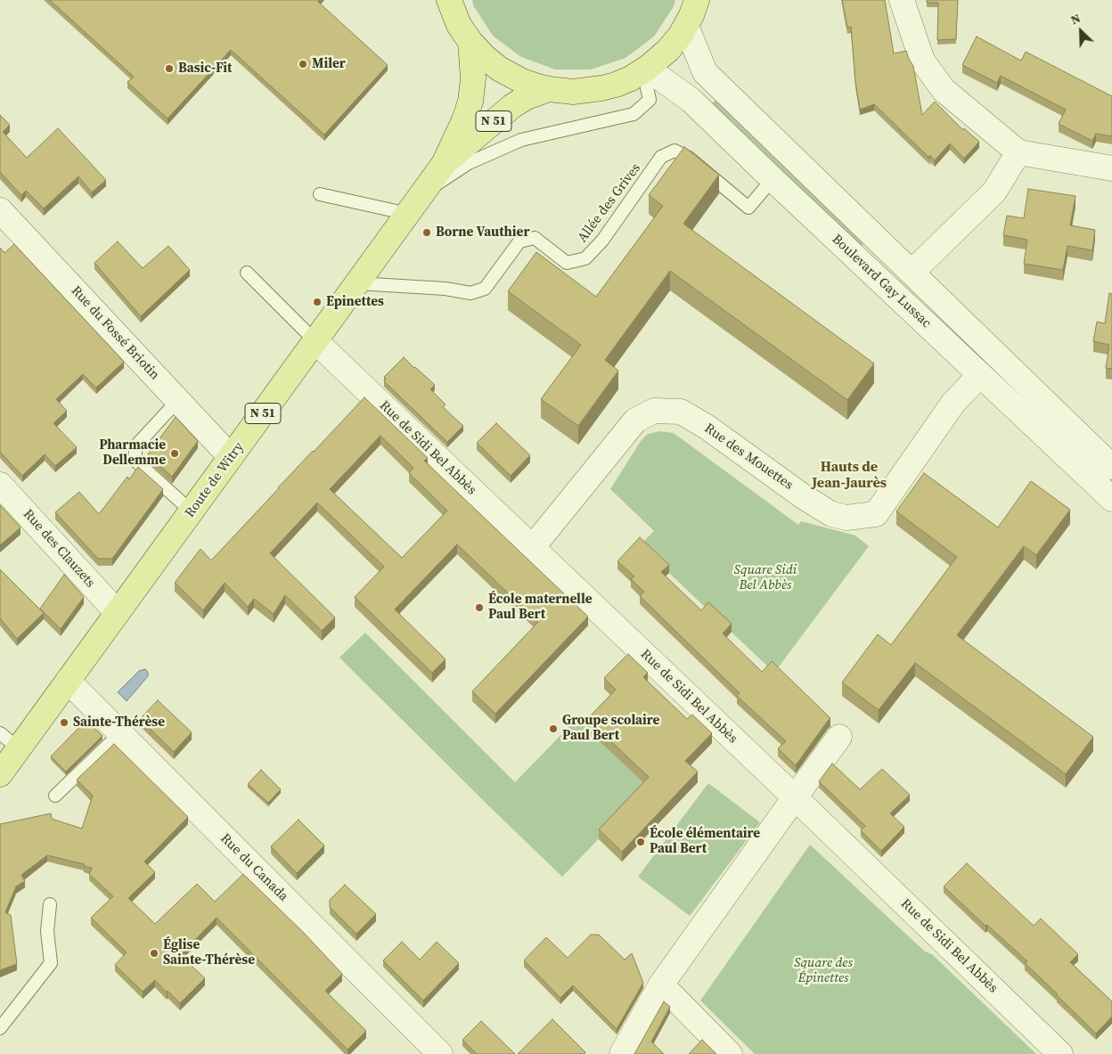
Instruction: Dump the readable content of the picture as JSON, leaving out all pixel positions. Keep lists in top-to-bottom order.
{
  "streets": {
    "main road": ["N 51", "Route de Witry"],
    "street": [
      "Boulevard Gay Lussac",
      "Rue du Fossé Briotin",
      "Rue de Sidi Bel Abbès",
      "Rue des Mouettes",
      "Rue des Clauzets",
      "Rue du Canada"
    ],
    "lane": ["Allée des Grives"]
  },
  "crossings": [
    ["Allée des Grives", "Boulevard Gay Lussac"],
    ["Allée des Grives", "Route de Witry"],
    ["Boulevard Gay Lussac", "Rue des Mouettes"],
    ["Rue du Fossé Briotin", "Route de Witry"],
    ["Rue de Sidi Bel Abbès", "Rue des Mouettes"],
    ["Rue de Sidi Bel Abbès", "Route de Witry"],
    ["Route de Witry", "Rue des Clauzets"],
    ["Route de Witry", "Rue du Canada"]
  ],
  "districts": ["Hauts de Jean-Jaurès"],
  "parks": ["Square Sidi Bel Abbès", "Square des Épinettes"],
  "places": [
    "Miler",
    "Basic-Fit",
    "Borne Vauthier",
    "Epinettes",
    "Pharmacie Dellemme",
    "École maternelle Paul Bert",
    "Sainte-Thérèse",
    "Groupe scolaire Paul Bert",
    "École élémentaire Paul Bert",
    "Église Sainte-Thérèse"
  ],
  "north": "top left"
}
